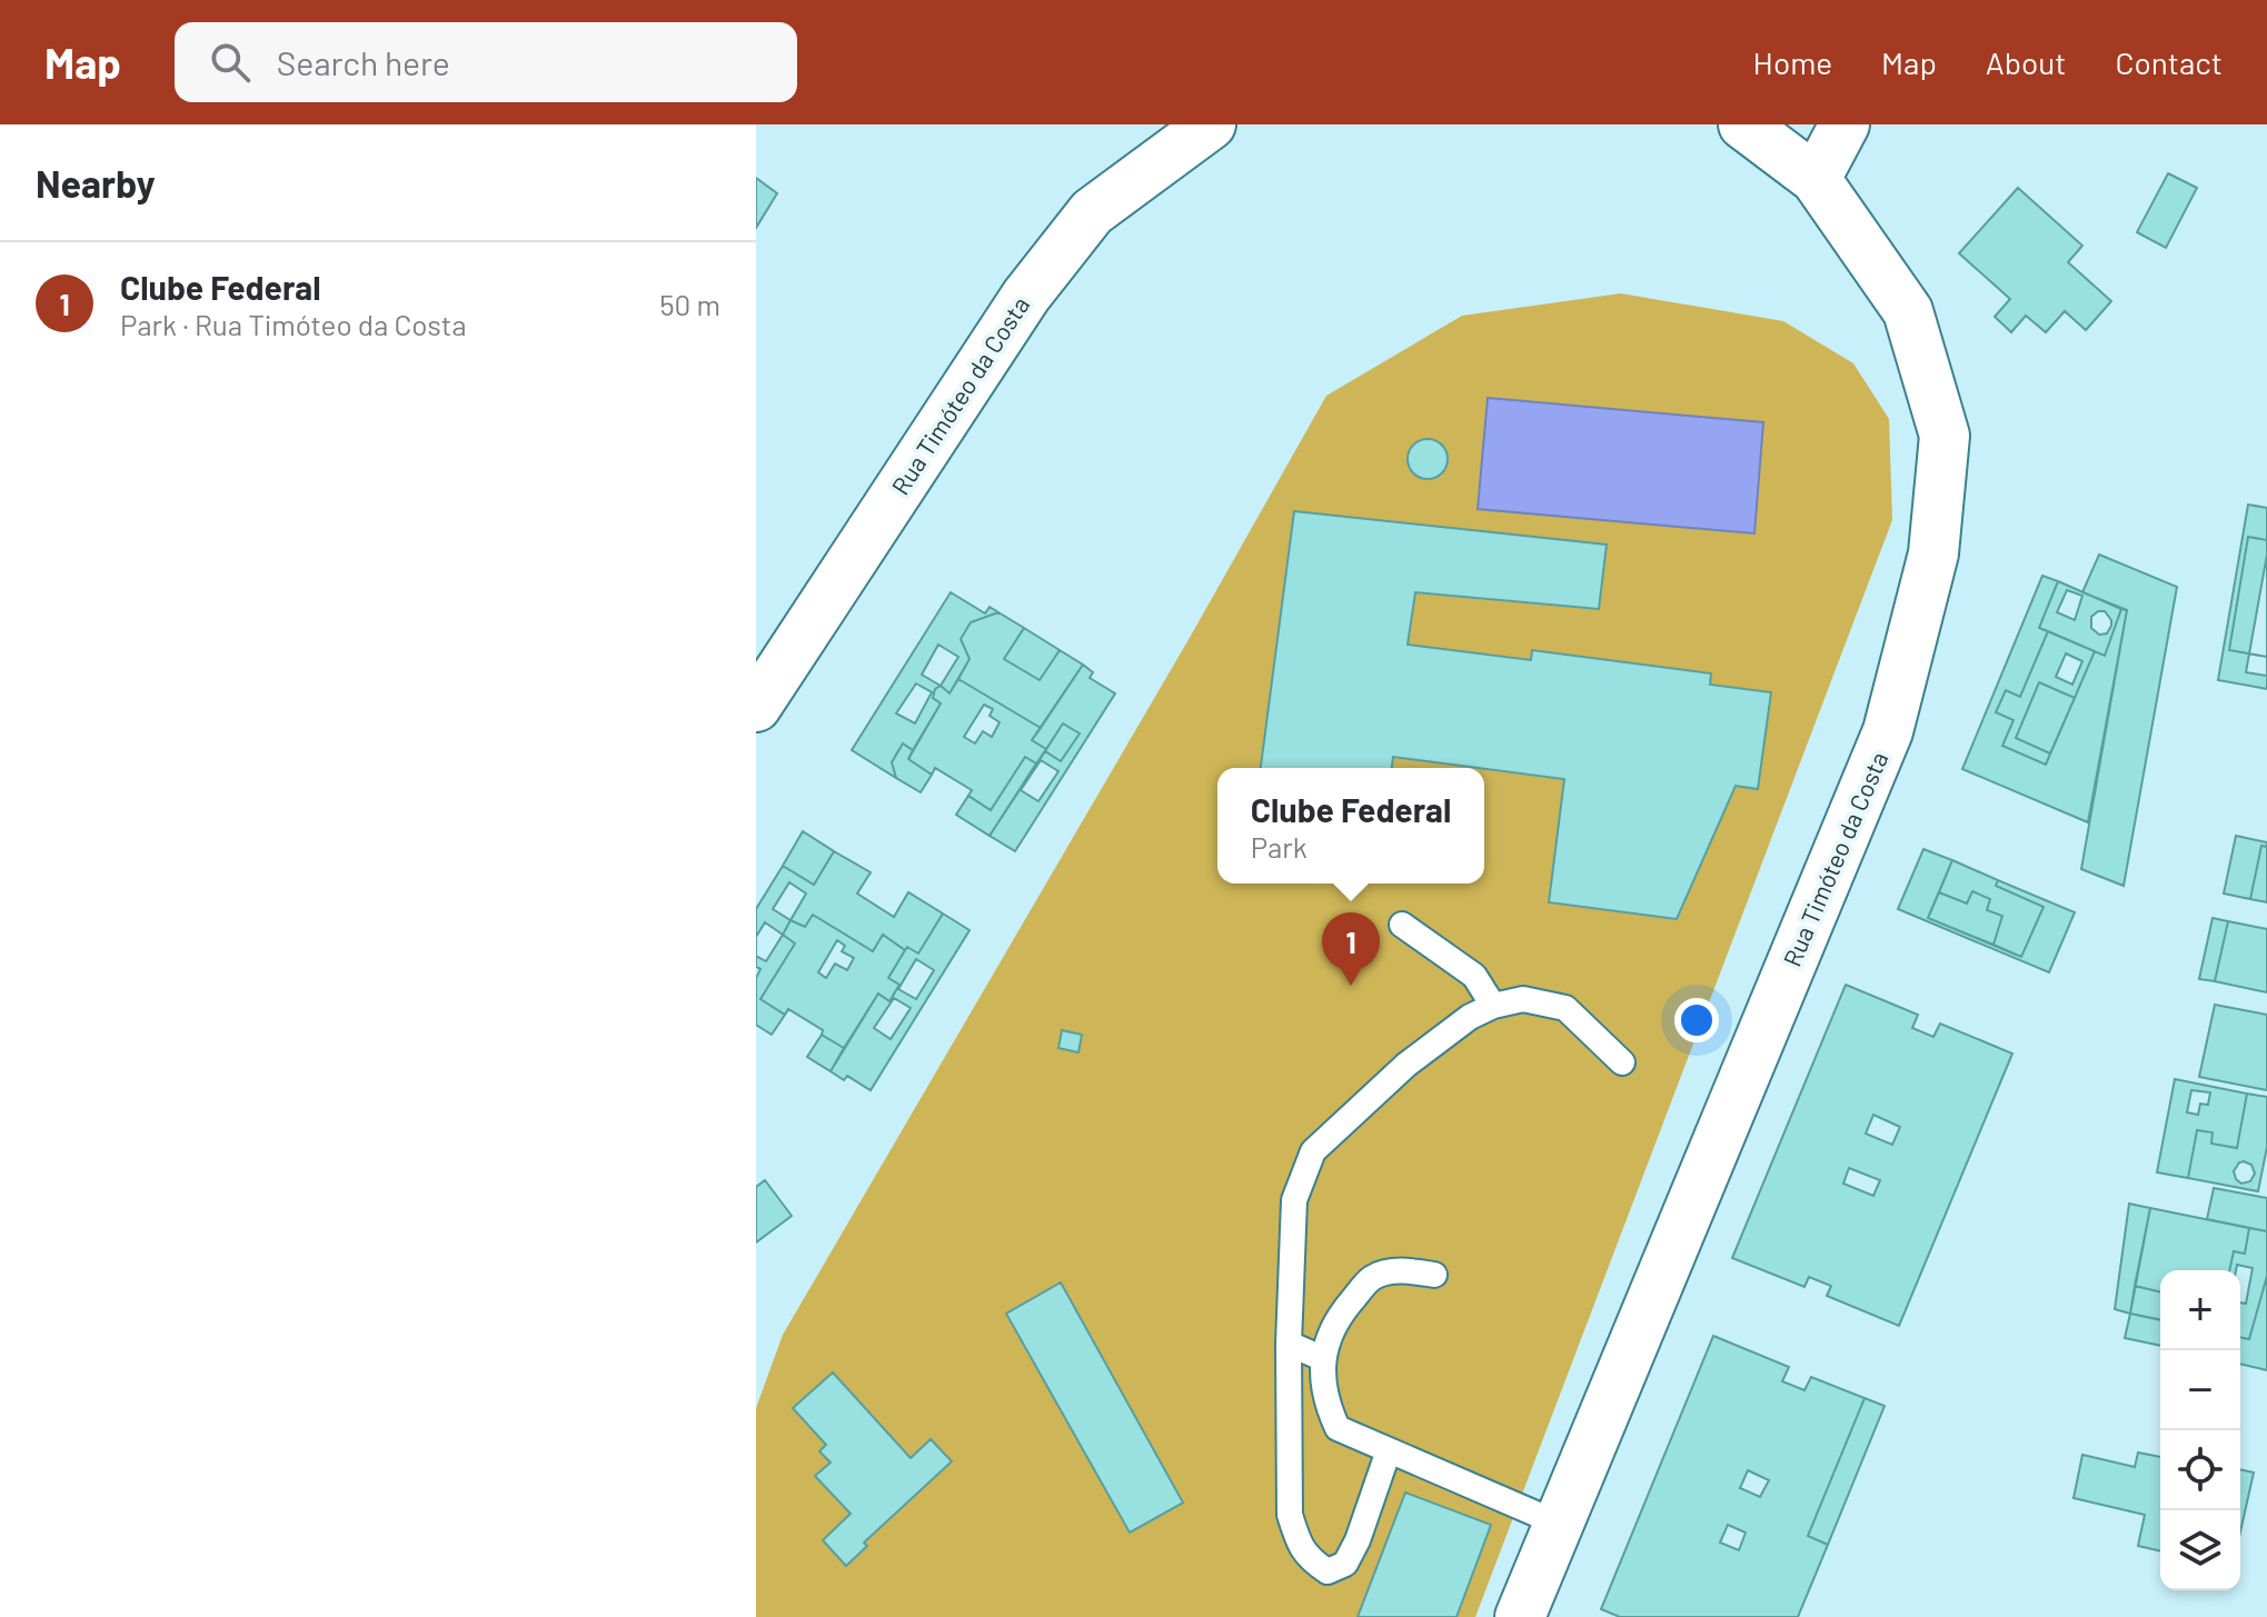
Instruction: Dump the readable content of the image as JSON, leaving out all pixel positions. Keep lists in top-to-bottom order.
{
  "streets": {
    "street": ["Rua Timóteo da Costa"]
  },
  "page": {
    "header": "Map",
    "search": "Search here",
    "nav": [
      "Home",
      "Map",
      "About",
      "Contact"
    ],
    "heading": "Nearby",
    "list": [
      {
        "mark": "1",
        "name": "Clube Federal",
        "note": "Park · Rua Timóteo da Costa",
        "value": "50 m"
      }
    ],
    "popup": ["Clube Federal", "Park"],
    "pins": "1",
    "map_buttons": ["+", "−"]
  }
}
